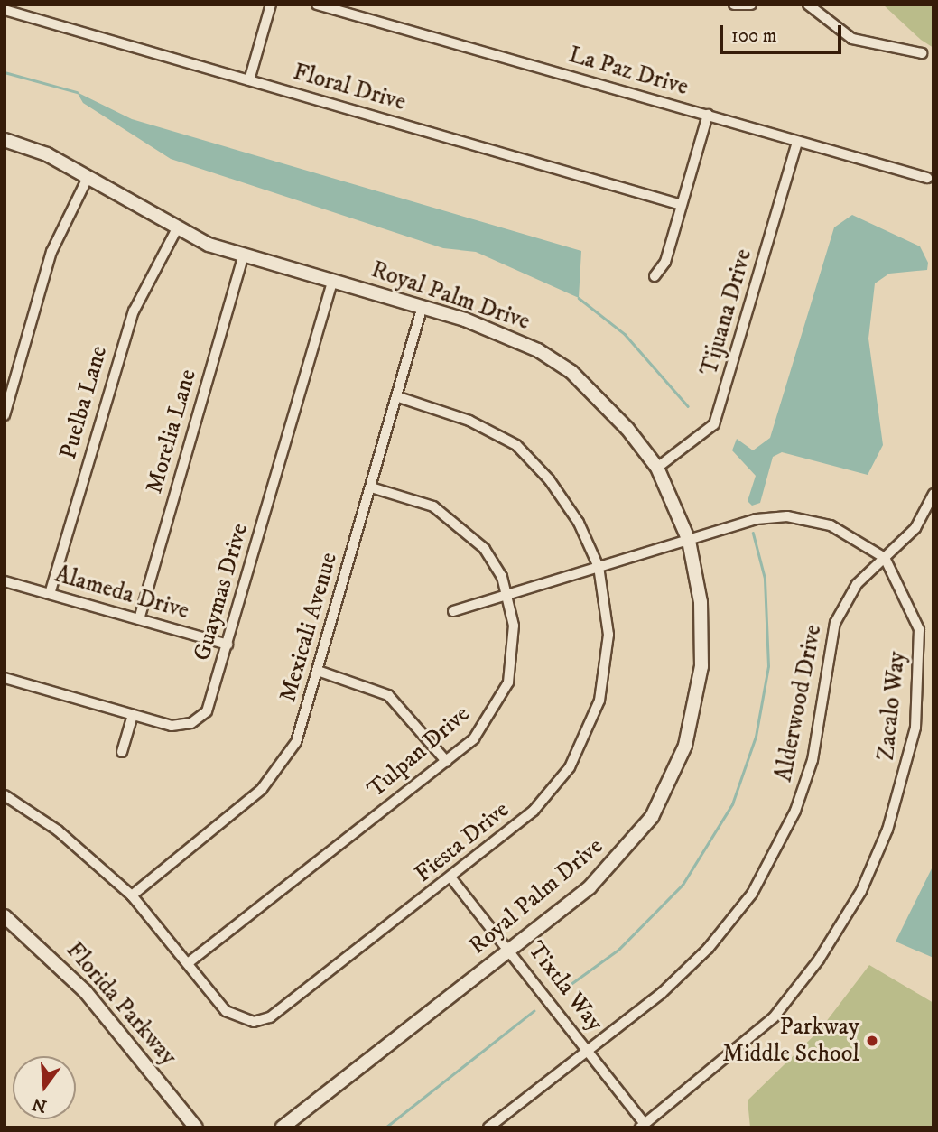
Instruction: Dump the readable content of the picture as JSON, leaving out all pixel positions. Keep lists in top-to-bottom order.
{
  "streets": {
    "street": [
      "La Paz Drive",
      "Floral Drive",
      "Royal Palm Drive",
      "Tijuana Drive",
      "Puelba Lane",
      "Morelia Lane",
      "Guaymas Drive",
      "Alameda Drive",
      "Mexicali Avenue",
      "Alderwood Drive",
      "Zacalo Way",
      "Tulpan Drive",
      "Fiesta Drive",
      "Tixtla Way",
      "Florida Parkway"
    ]
  },
  "crossings": [
    ["La Paz Drive", "Tijuana Drive"],
    ["Royal Palm Drive", "Tijuana Drive"],
    ["Royal Palm Drive", "Puelba Lane"],
    ["Royal Palm Drive", "Morelia Lane"],
    ["Royal Palm Drive", "Guaymas Drive"],
    ["Royal Palm Drive", "Mexicali Avenue"],
    ["Royal Palm Drive", "Tixtla Way"],
    ["Puelba Lane", "Alameda Drive"],
    ["Morelia Lane", "Alameda Drive"],
    ["Guaymas Drive", "Alameda Drive"],
    ["Mexicali Avenue", "Tulpan Drive"],
    ["Mexicali Avenue", "Fiesta Drive"],
    ["Alderwood Drive", "Zacalo Way"],
    ["Alderwood Drive", "Tixtla Way"],
    ["Zacalo Way", "Tixtla Way"],
    ["Tulpan Drive", "Fiesta Drive"],
    ["Fiesta Drive", "Tixtla Way"]
  ],
  "places": ["Parkway Middle School"],
  "scale_bar": "100 m",
  "north": "bottom"
}
